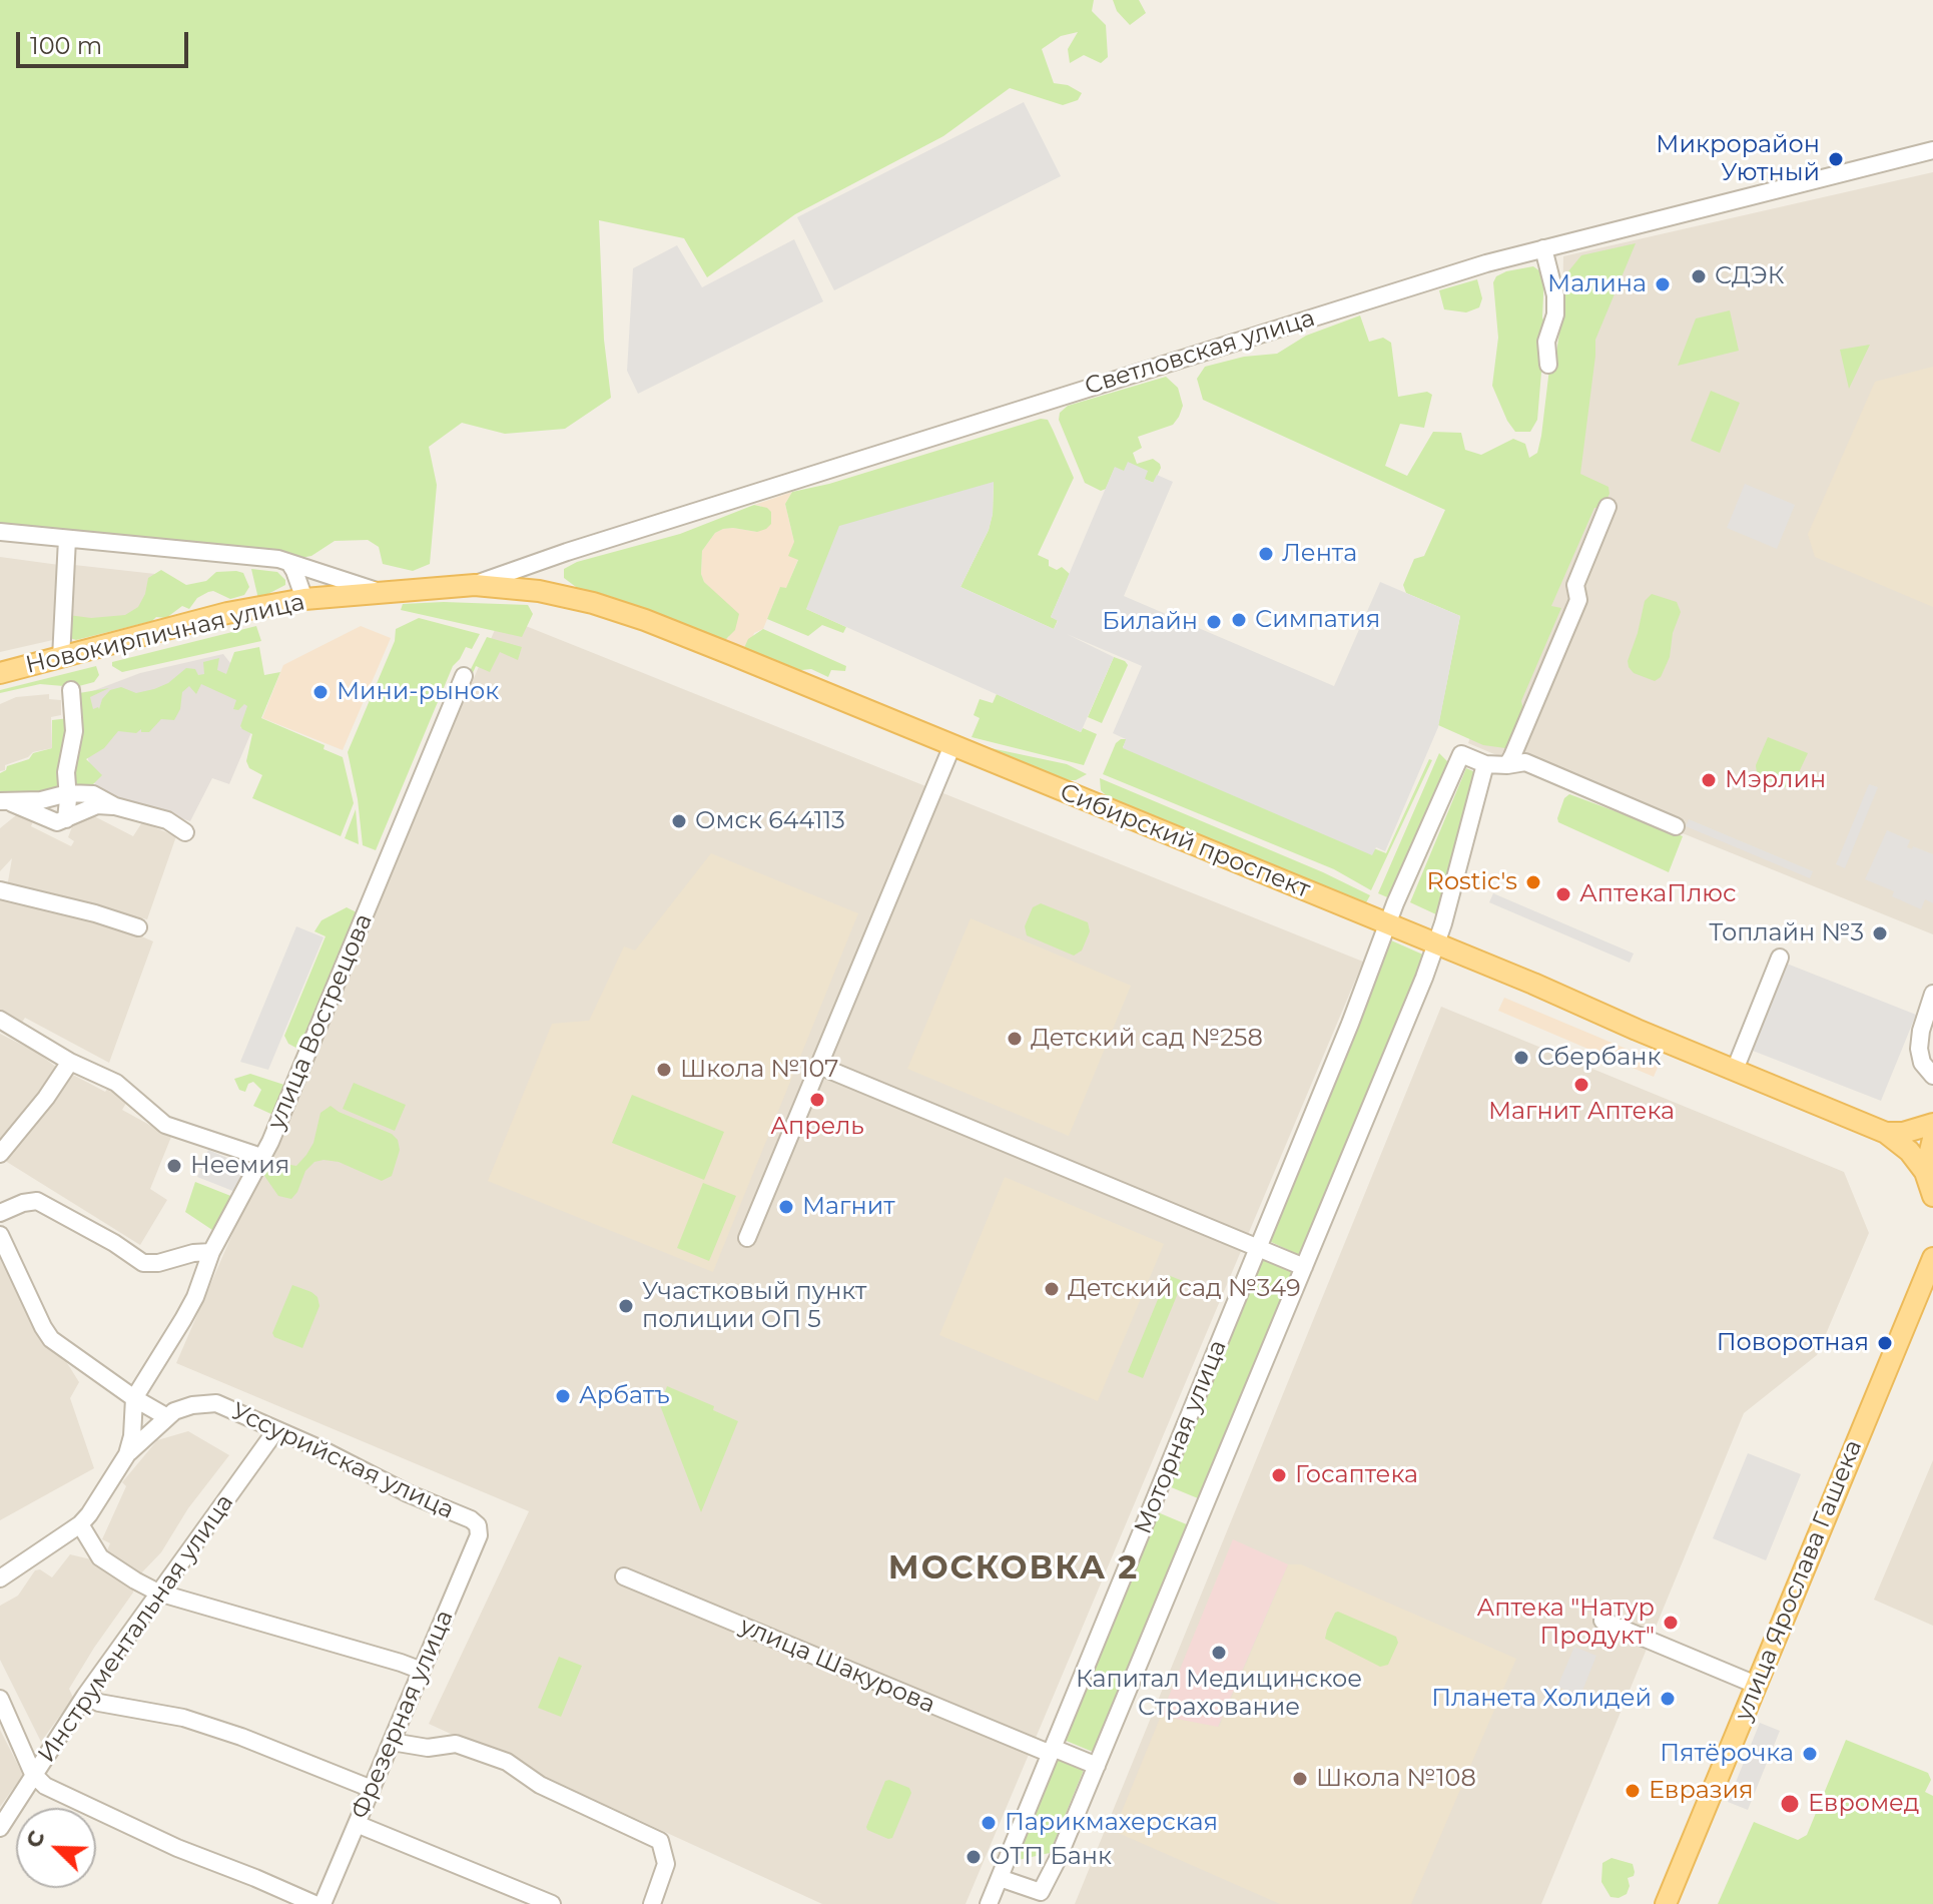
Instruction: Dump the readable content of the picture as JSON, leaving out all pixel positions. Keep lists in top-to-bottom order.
{
  "streets": {
    "main road": ["Новокирпичная улица", "Сибирский проспект", "улица Ярослава Гашека"],
    "street": [
      "Светловская улица",
      "улица Вострецова",
      "Моторная улица",
      "Уссурийская улица",
      "Инструментальная улица",
      "улица Шакурова",
      "Фрезерная улица"
    ]
  },
  "crossings": [
    ["Светловская улица", "Новокирпичная улица"],
    ["Светловская улица", "Сибирский проспект"],
    ["Новокирпичная улица", "Сибирский проспект"],
    ["Сибирский проспект", "Моторная улица"],
    ["Моторная улица", "улица Шакурова"],
    ["Уссурийская улица", "Инструментальная улица"],
    ["Уссурийская улица", "Фрезерная улица"]
  ],
  "districts": ["МОСКОВКА 2"],
  "places": [
    "Микрорайон Уютный",
    "СДЭК",
    "Малина",
    "Лента",
    "Симпатия",
    "Билайн",
    "Мини-рынок",
    "Мэрлин",
    "Омск 644113",
    "Rostic's",
    "АптекаПлюс",
    "Топлайн №3",
    "Детский сад №258",
    "Сбербанк",
    "Школа №107",
    "Магнит Аптека",
    "Апрель",
    "Неемия",
    "Магнит",
    "Детский сад №349",
    "Участковый пункт полиции ОП 5",
    "Поворотная",
    "Арбатъ",
    "Госаптека",
    "Аптека \"Натур Продукт\"",
    "Капитал Медицинское Страхование",
    "Планета Холидей",
    "Пятёрочка",
    "Школа №108",
    "Евразия",
    "Евромед",
    "Парикмахерская",
    "ОТП Банк"
  ],
  "scale_bar": "100 m",
  "north": "top left"
}
